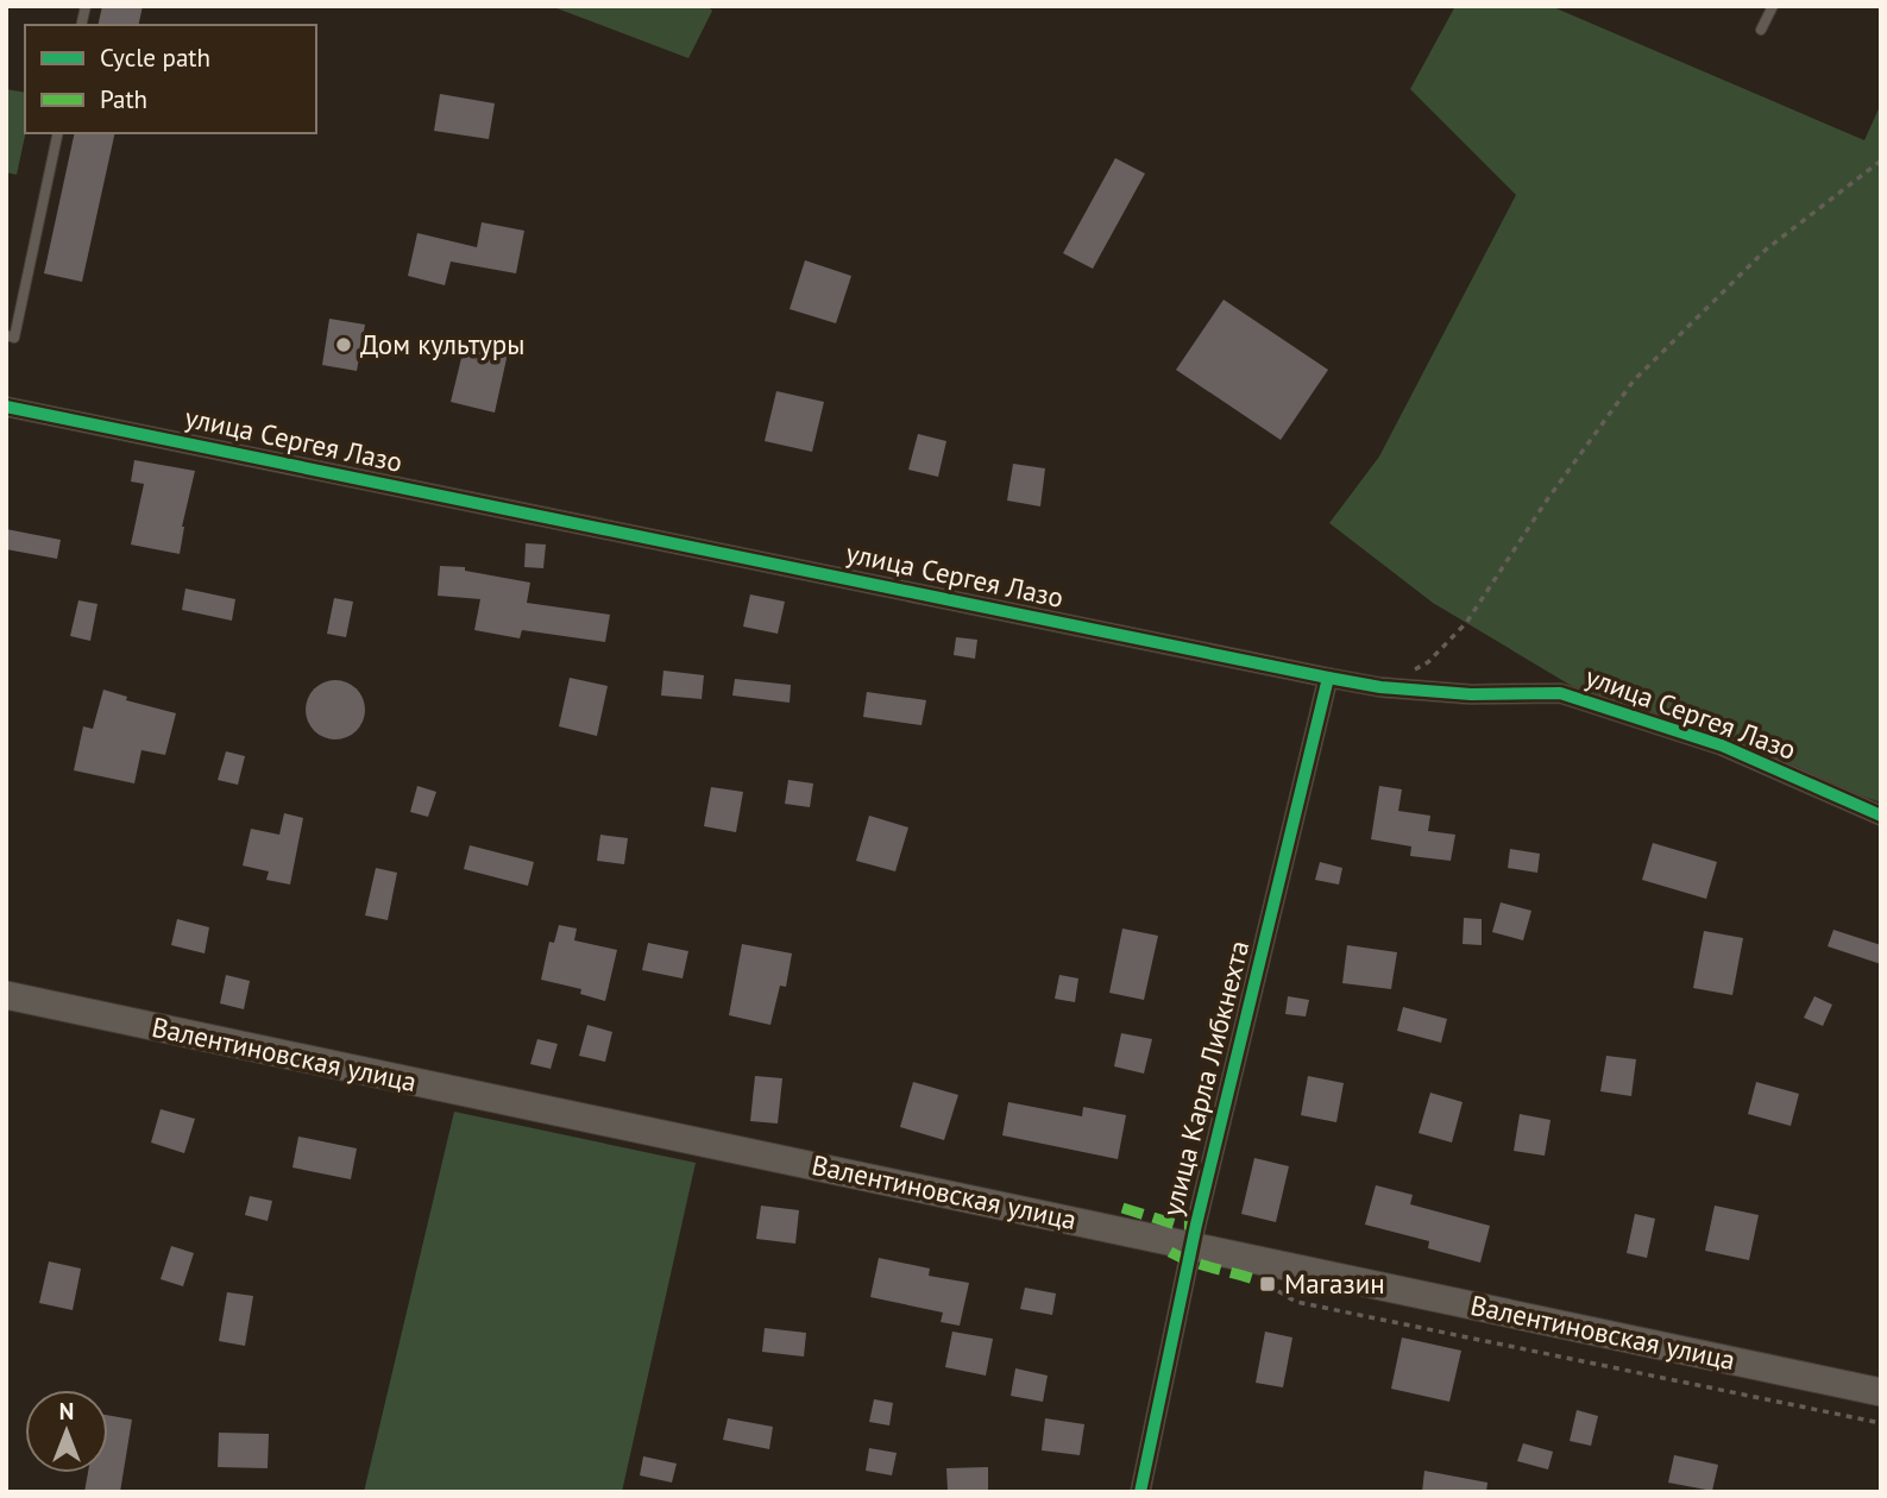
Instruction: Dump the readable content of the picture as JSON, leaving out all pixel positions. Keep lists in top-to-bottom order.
{
  "streets": {
    "main road": ["Валентиновская улица"],
    "street": ["улица Сергея Лазо", "улица Карла Либкнехта"]
  },
  "crossings": [
    ["улица Сергея Лазо", "улица Карла Либкнехта"],
    ["Валентиновская улица", "улица Карла Либкнехта"]
  ],
  "places": {
    "other": ["Дом культуры"],
    "transit": ["Магазин"]
  },
  "legend": ["Cycle path", "Path"],
  "north": "top"
}
